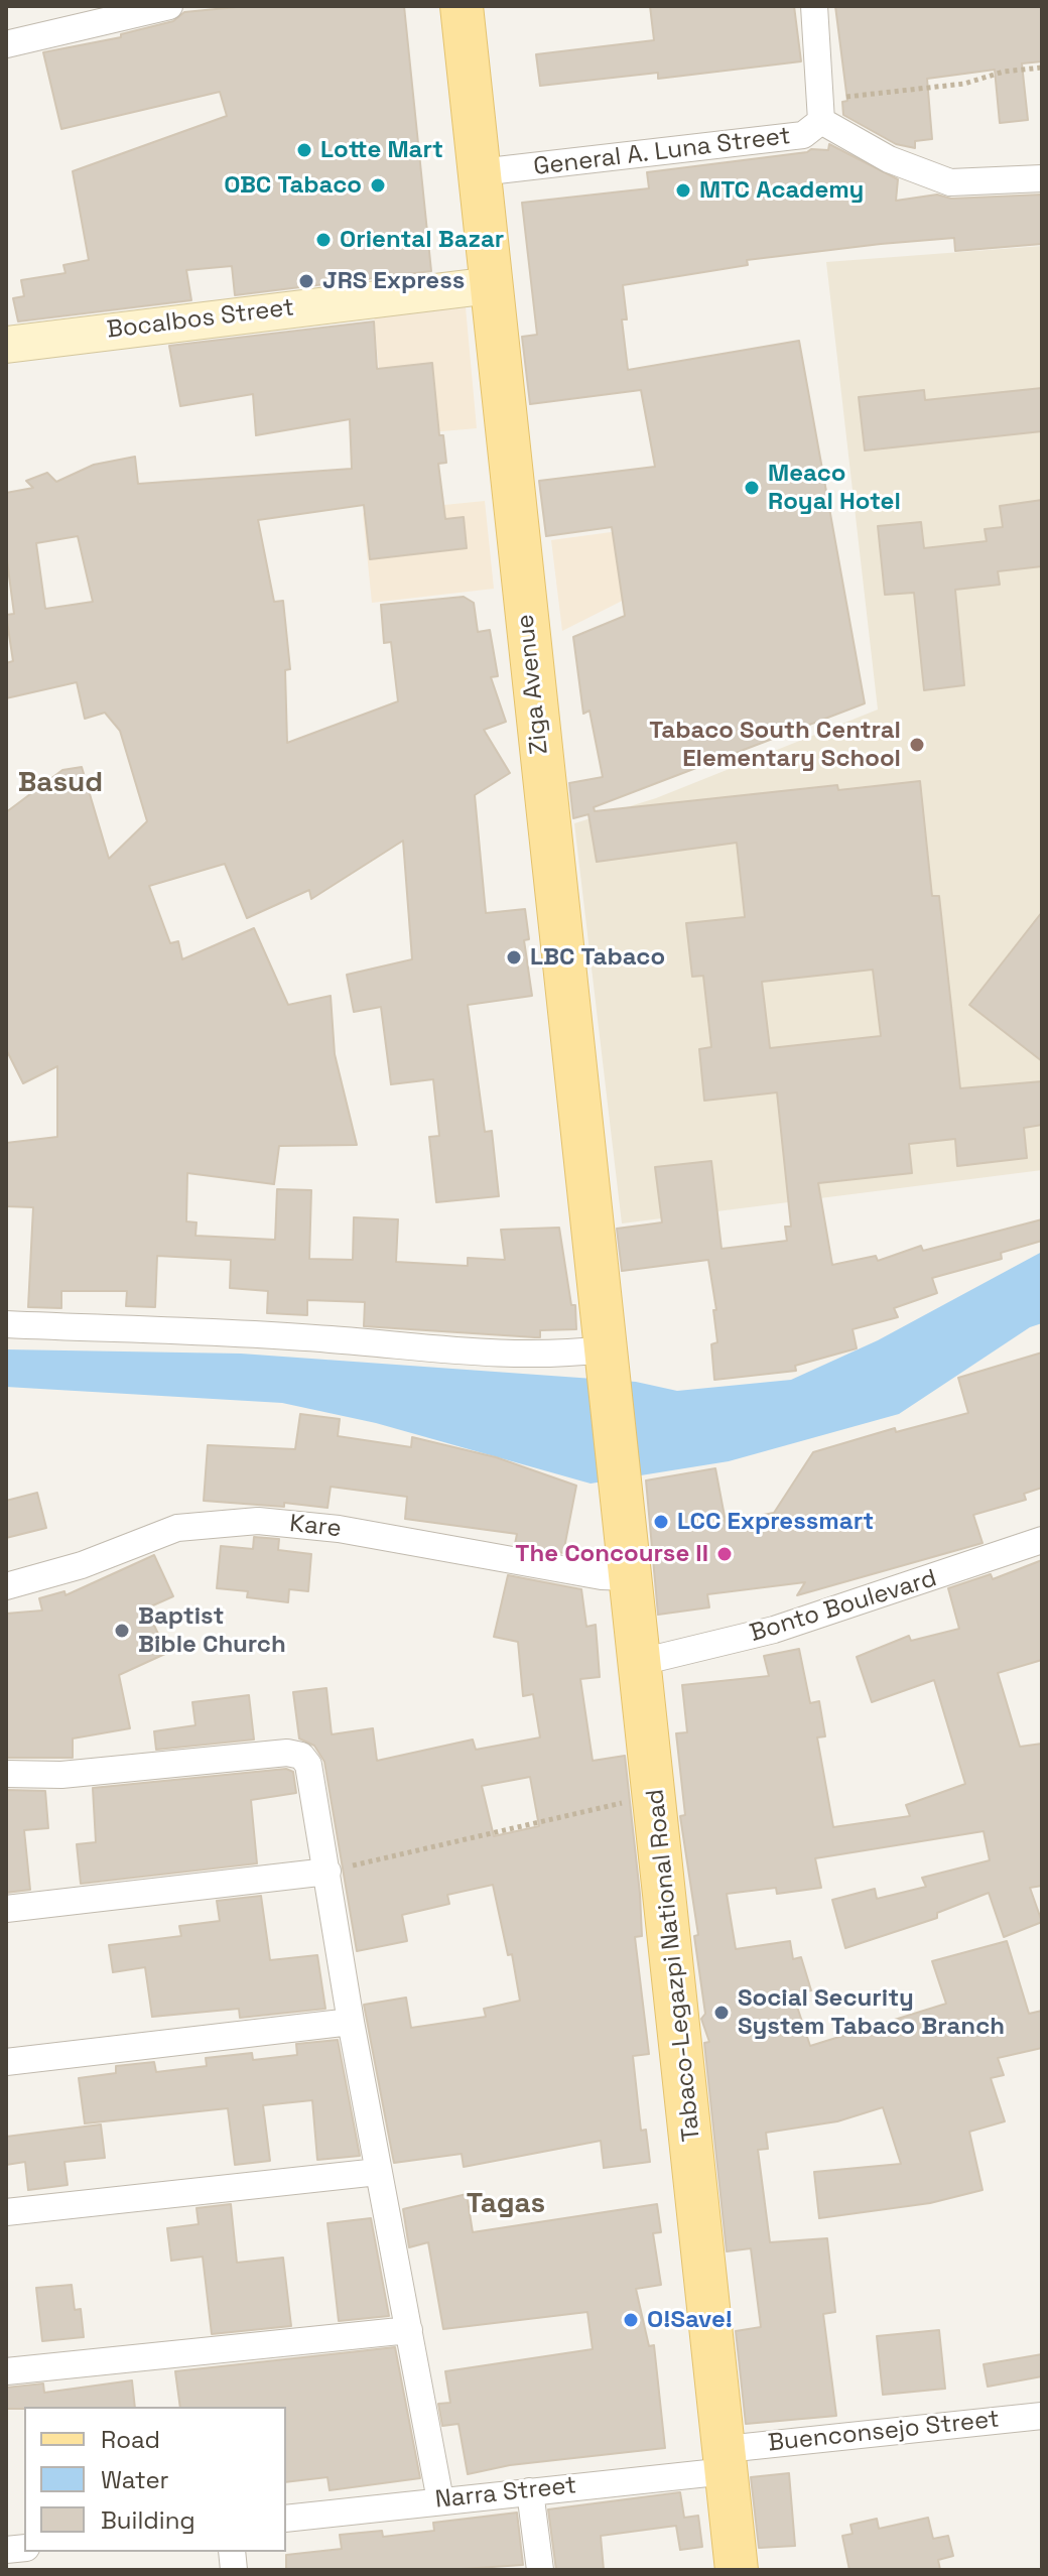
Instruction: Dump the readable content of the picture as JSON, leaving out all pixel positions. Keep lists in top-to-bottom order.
{
  "streets": {
    "main road": ["Ziga Avenue", "Tabaco-Legazpi National Road"],
    "street": [
      "General A. Luna Street",
      "Bocalbos Street",
      "Kare",
      "Bonto Boulevard",
      "Buenconsejo Street",
      "Narra Street"
    ]
  },
  "crossings": [
    ["General A. Luna Street", "Ziga Avenue"],
    ["Bocalbos Street", "Ziga Avenue"],
    ["Ziga Avenue", "Tabaco-Legazpi National Road"],
    ["Kare", "Tabaco-Legazpi National Road"],
    ["Bonto Boulevard", "Tabaco-Legazpi National Road"],
    ["Tabaco-Legazpi National Road", "Buenconsejo Street"],
    ["Tabaco-Legazpi National Road", "Narra Street"],
    ["Buenconsejo Street", "Narra Street"]
  ],
  "districts": ["Basud", "Tagas"],
  "places": [
    "Lotte Mart",
    "OBC Tabaco",
    "MTC Academy",
    "Oriental Bazar",
    "JRS Express",
    "Meaco Royal Hotel",
    "Tabaco South Central Elementary School",
    "LBC Tabaco",
    "LCC Expressmart",
    "The Concourse II",
    "Baptist Bible Church",
    "Social Security System Tabaco Branch",
    "O!Save!"
  ],
  "legend": ["Road", "Water", "Building"]
}
